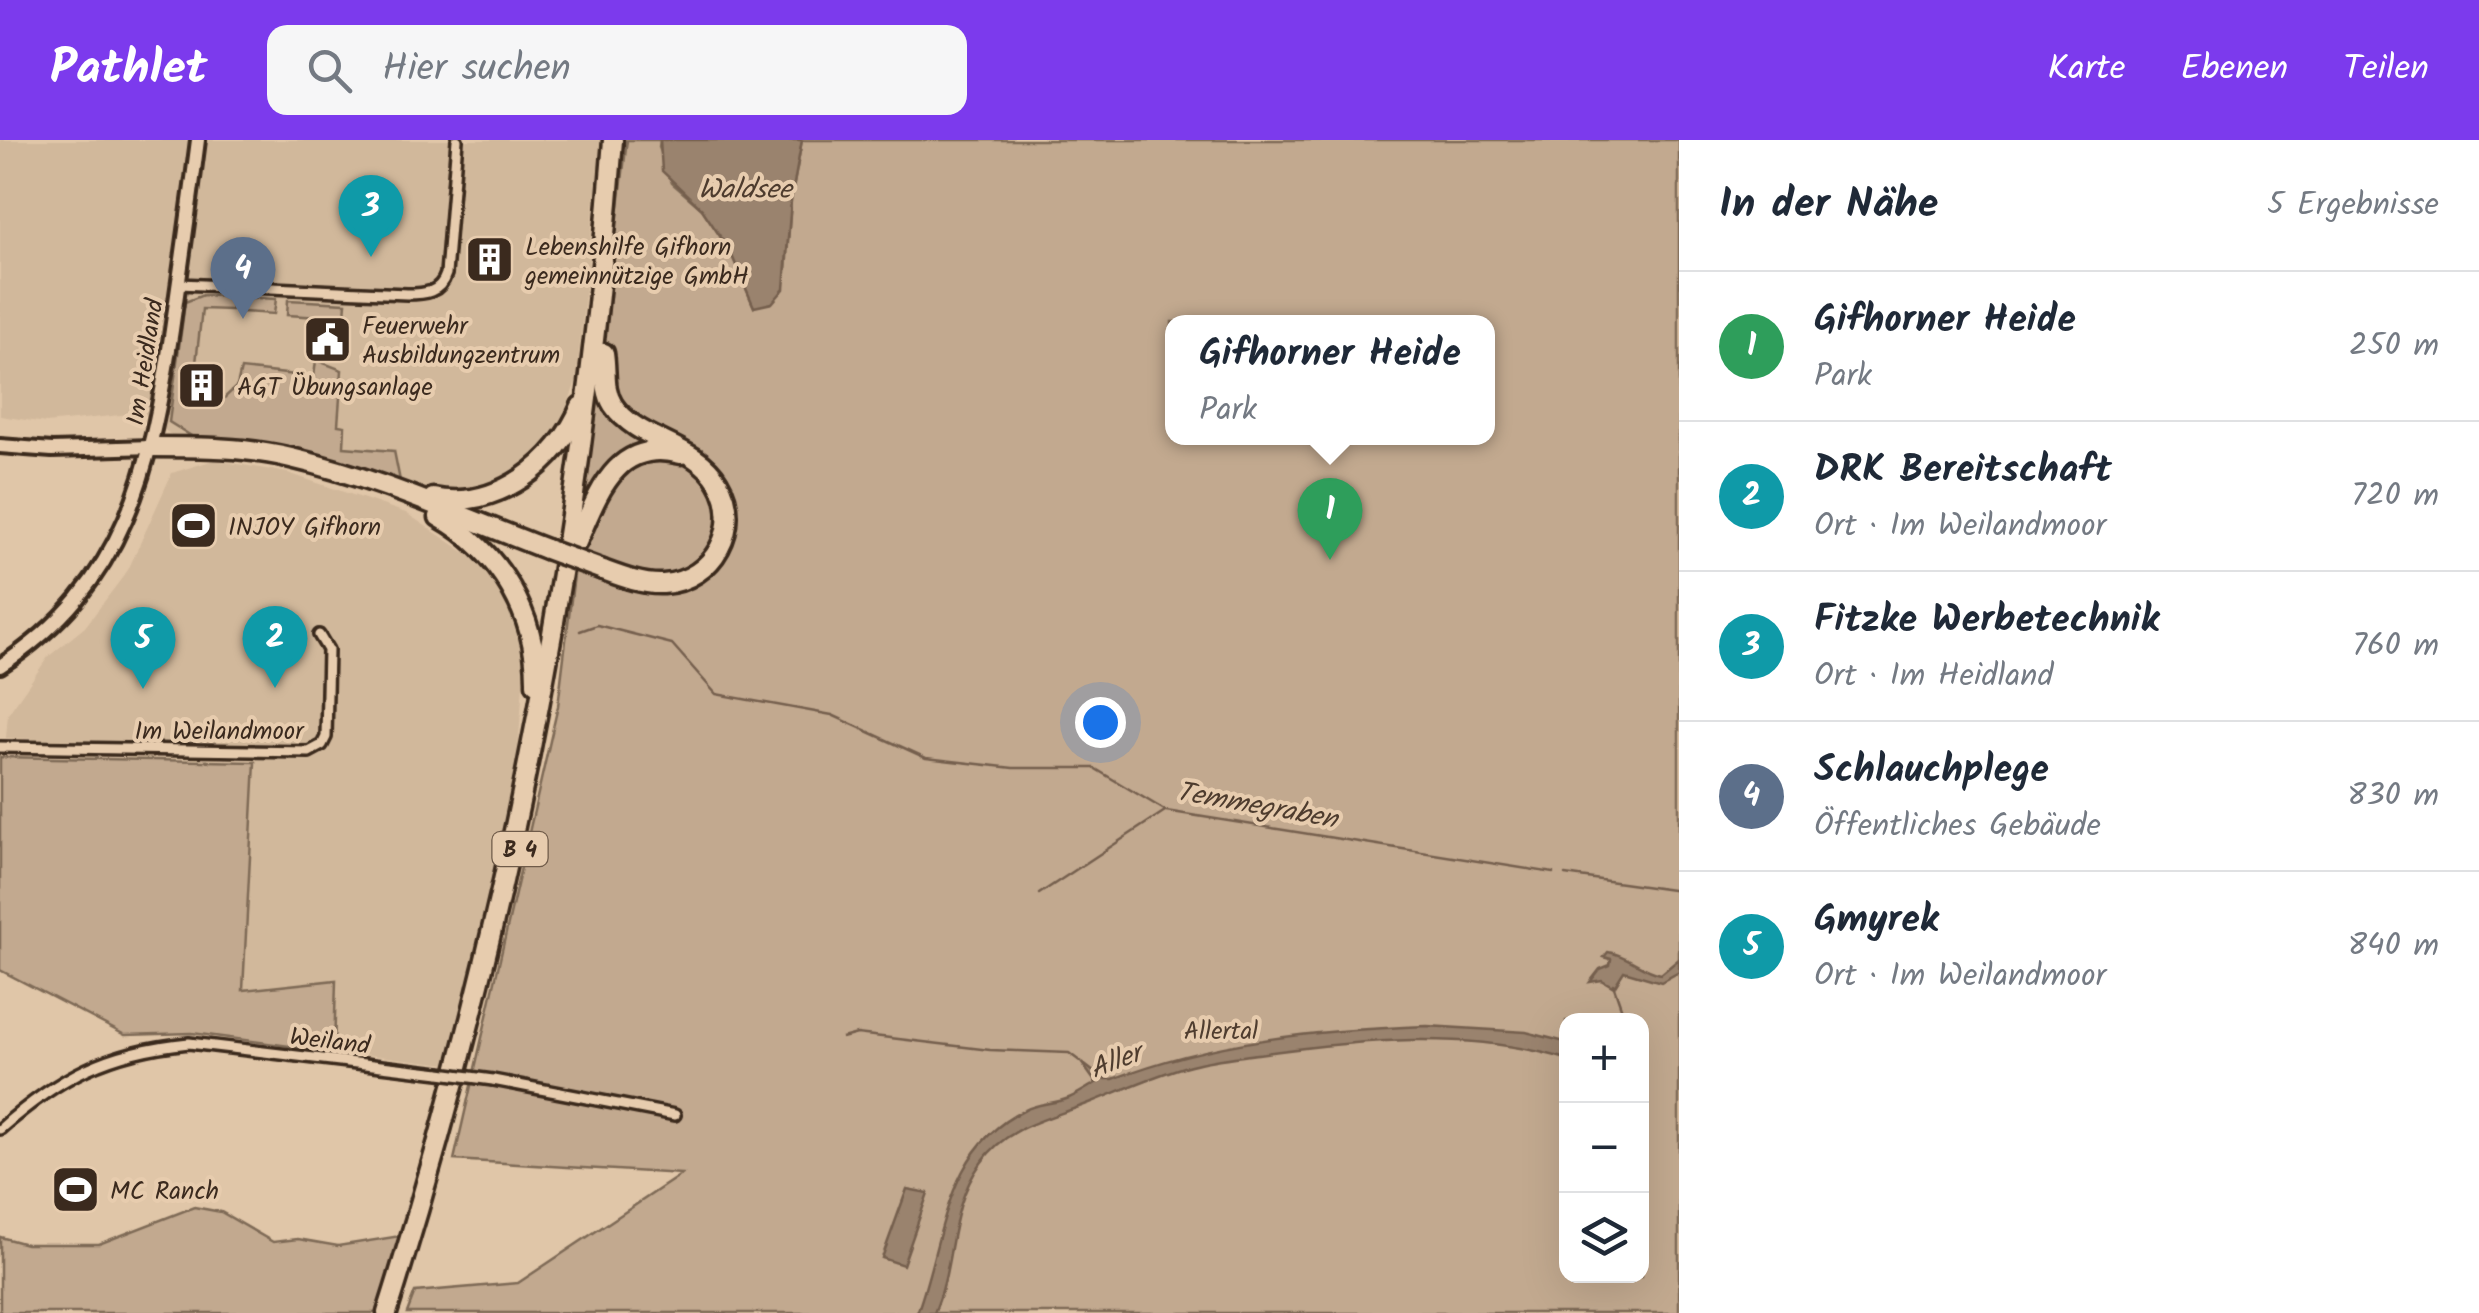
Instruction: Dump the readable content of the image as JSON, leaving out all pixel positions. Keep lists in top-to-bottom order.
{
  "streets": {
    "highway": ["B 4"],
    "street": ["Im Heidland", "Im Weilandmoor", "Weiland"]
  },
  "water": ["Waldsee", "Temmegraben", "Aller"],
  "parks": ["Allertal"],
  "places": {
    "building": ["Lebenshilfe Gifhorn gemeinnützige GmbH", "AGT Übungsanlage"],
    "public building": ["Feuerwehr Ausbildungzentrum"],
    "sports": ["INJOY Gifhorn", "MC Ranch"]
  },
  "page": {
    "header": "Pathlet",
    "search": "Hier suchen",
    "nav": ["Karte", "Ebenen", "Teilen"],
    "heading": ["In der Nähe", "5 Ergebnisse"],
    "pins": [
      "3",
      "4",
      "1",
      "2",
      "5"
    ],
    "list": [
      {
        "mark": "1",
        "name": "Gifhorner Heide",
        "note": "Park",
        "value": "250 m"
      },
      {
        "mark": "2",
        "name": "DRK Bereitschaft",
        "note": "Ort · Im Weilandmoor",
        "value": "720 m"
      },
      {
        "mark": "3",
        "name": "Fitzke Werbetechnik",
        "note": "Ort · Im Heidland",
        "value": "760 m"
      },
      {
        "mark": "4",
        "name": "Schlauchplege",
        "note": "Öffentliches Gebäude",
        "value": "830 m"
      },
      {
        "mark": "5",
        "name": "Gmyrek",
        "note": "Ort · Im Weilandmoor",
        "value": "840 m"
      }
    ],
    "popup": ["Gifhorner Heide", "Park"],
    "map_buttons": ["+", "−"]
  }
}
